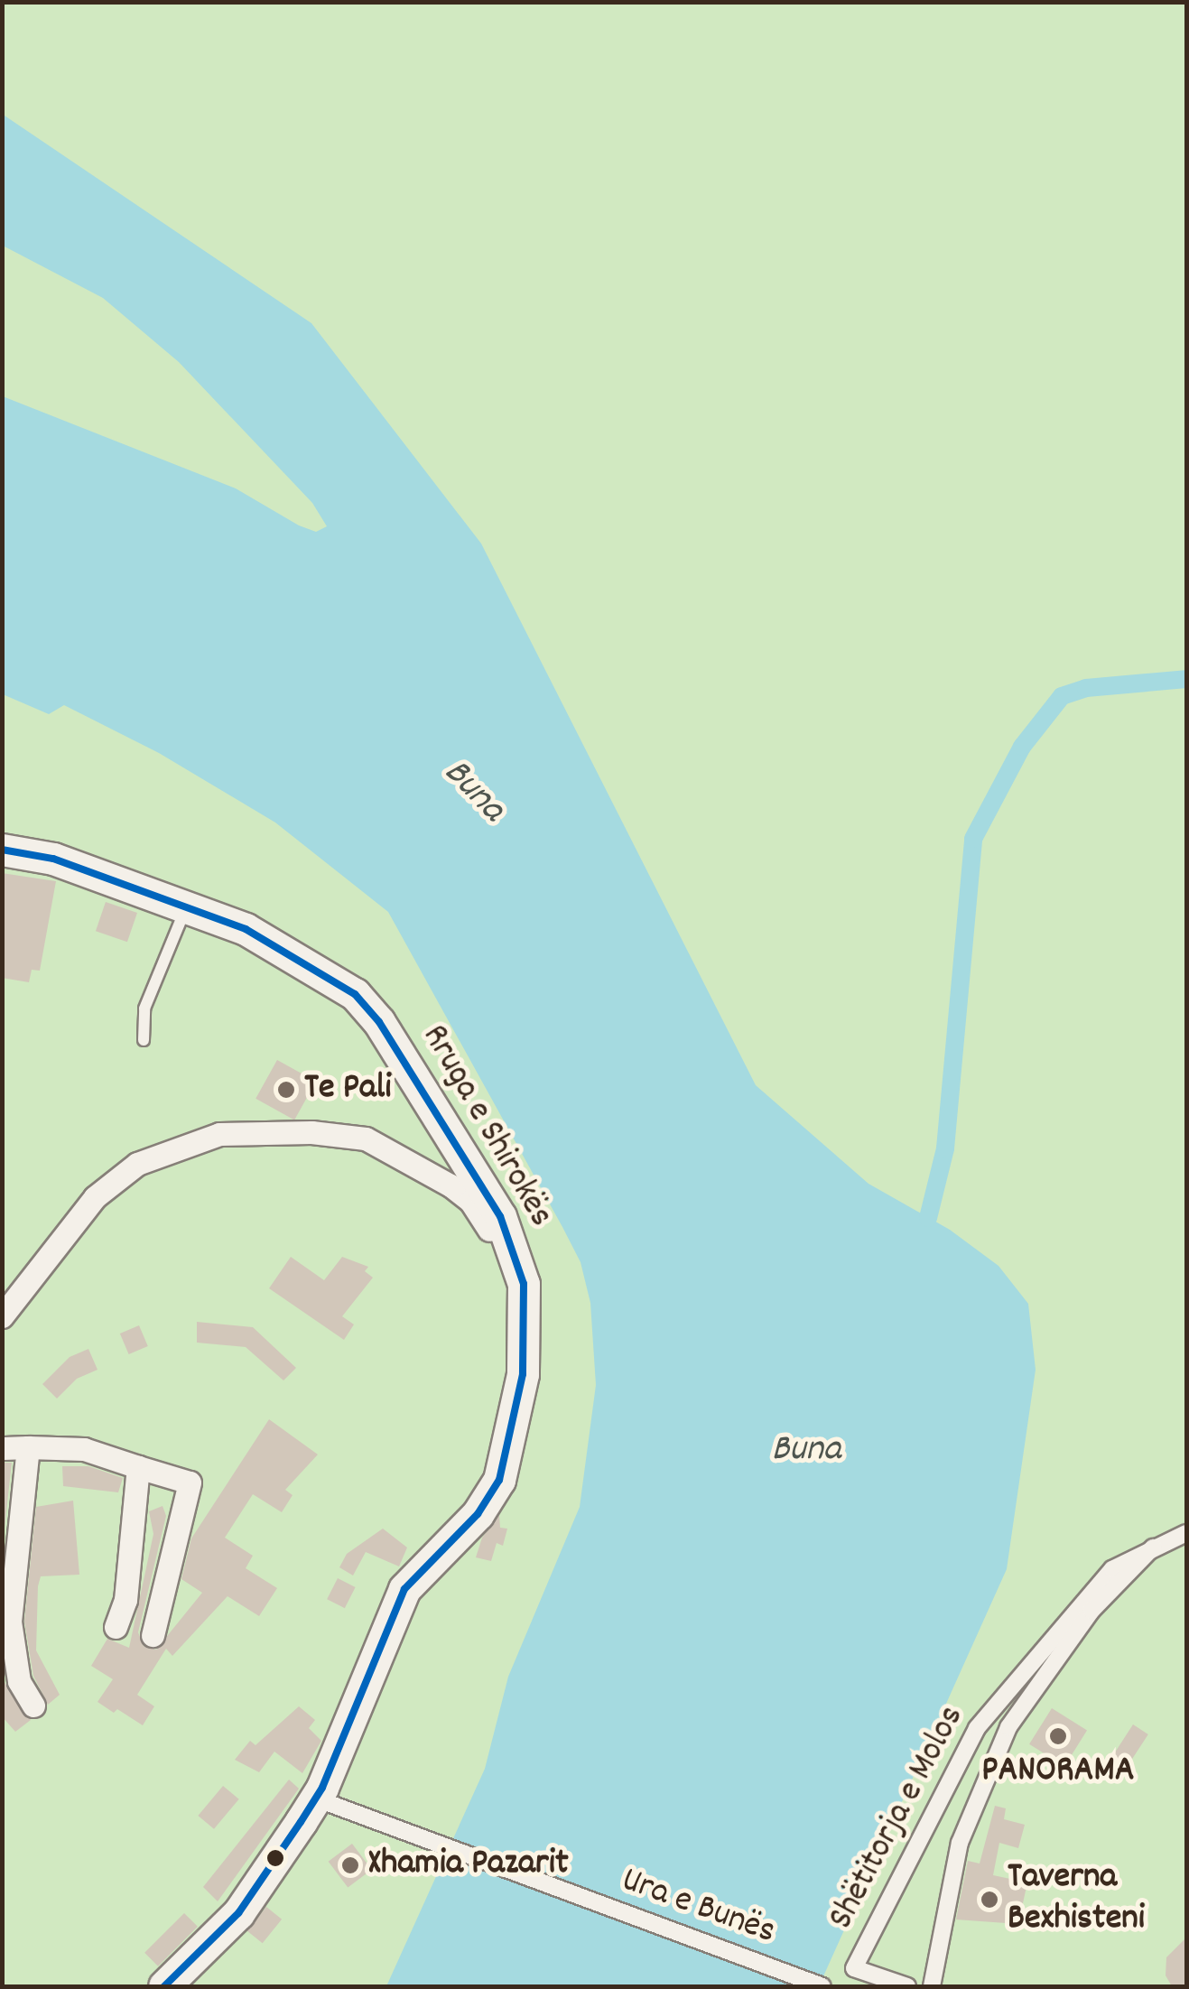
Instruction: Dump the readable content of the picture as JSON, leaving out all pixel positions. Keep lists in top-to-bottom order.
{
  "streets": {
    "main road": ["Rruga e Shirokës"],
    "street": ["Shëtitorja e Molos", "Ura e Bunës"]
  },
  "crossings": [
    ["Rruga e Shirokës", "Ura e Bunës"]
  ],
  "water": ["Buna"],
  "places": [
    "Te Pali",
    "PANORAMA",
    "Xhamia Pazarit",
    "Taverna Bexhisteni"
  ]
}
